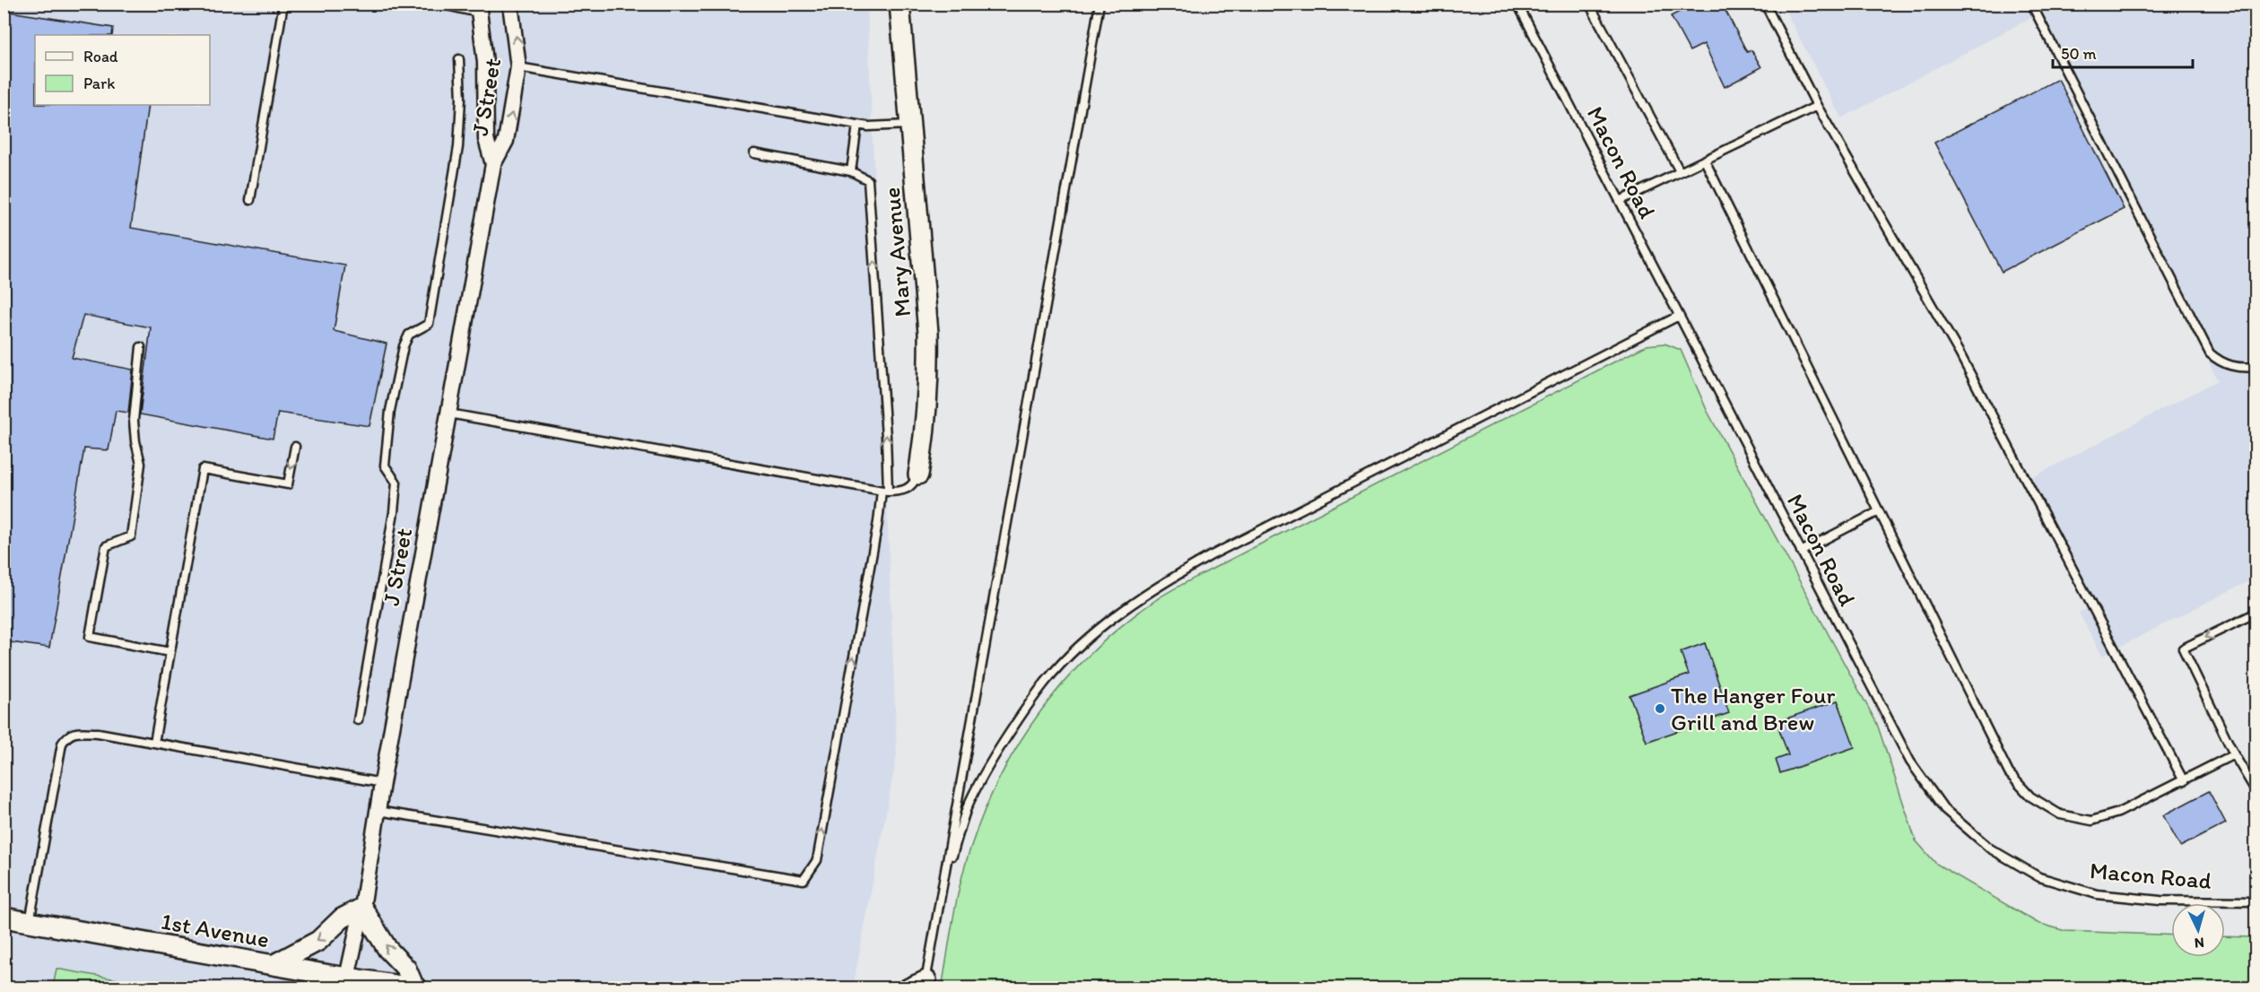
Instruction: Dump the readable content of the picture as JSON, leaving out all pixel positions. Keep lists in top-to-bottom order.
{
  "streets": {
    "street": ["J Street", "Mary Avenue", "1st Avenue"],
    "lane": ["Macon Road"]
  },
  "crossings": [
    ["J Street", "1st Avenue"]
  ],
  "places": ["The Hanger Four Grill and Brew"],
  "legend": ["Road", "Park"],
  "scale_bar": "50 m",
  "north": "bottom"
}
